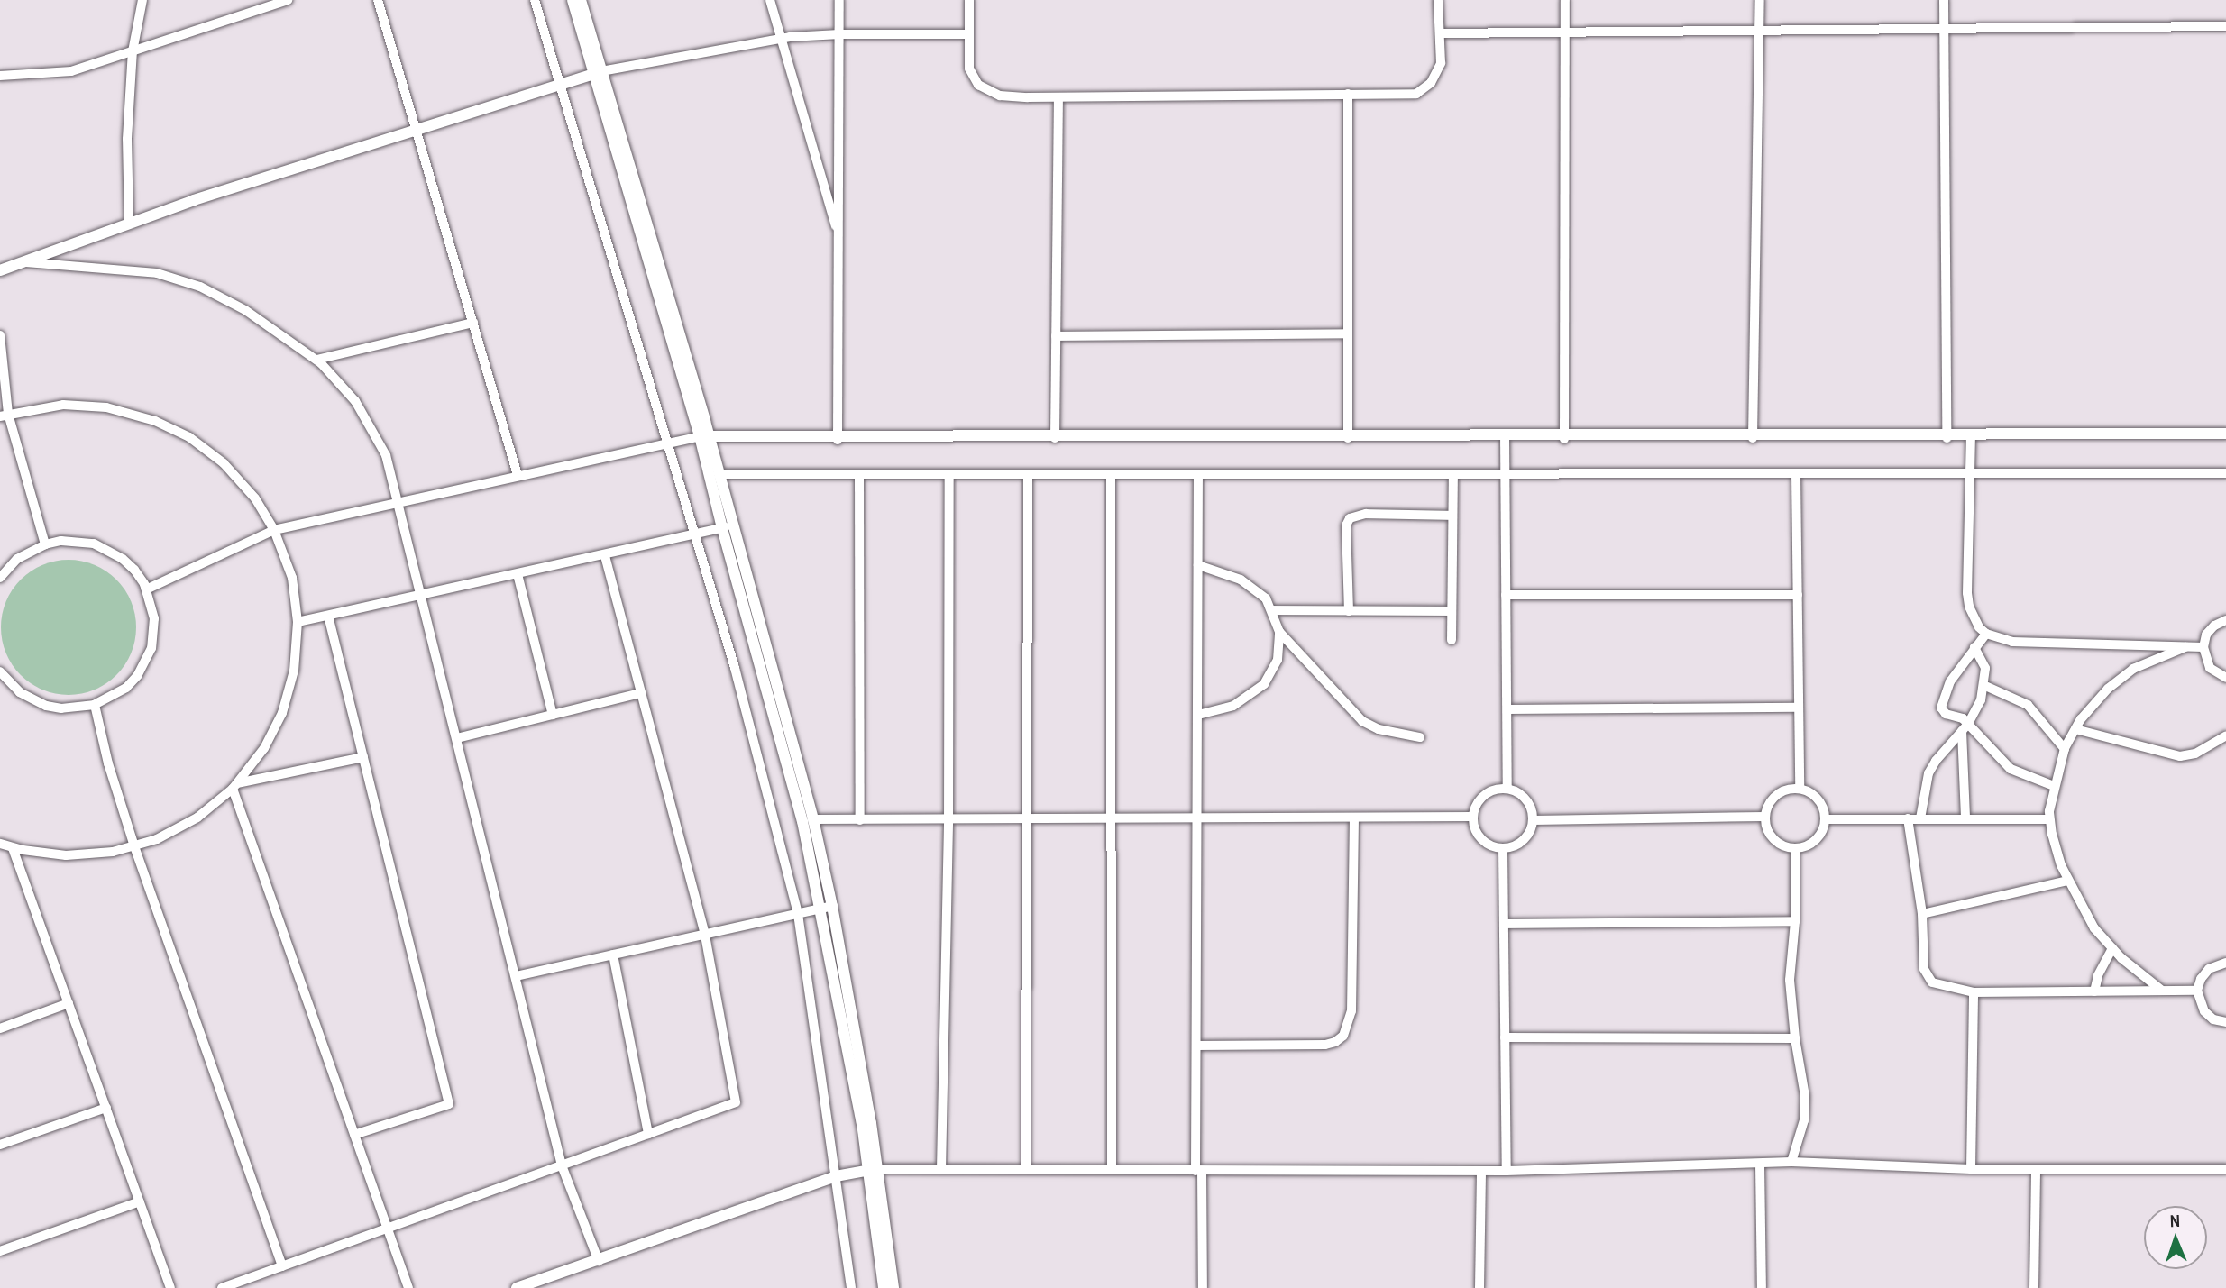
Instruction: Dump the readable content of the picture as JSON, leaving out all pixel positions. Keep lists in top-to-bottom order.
{
  "north": "top"
}
